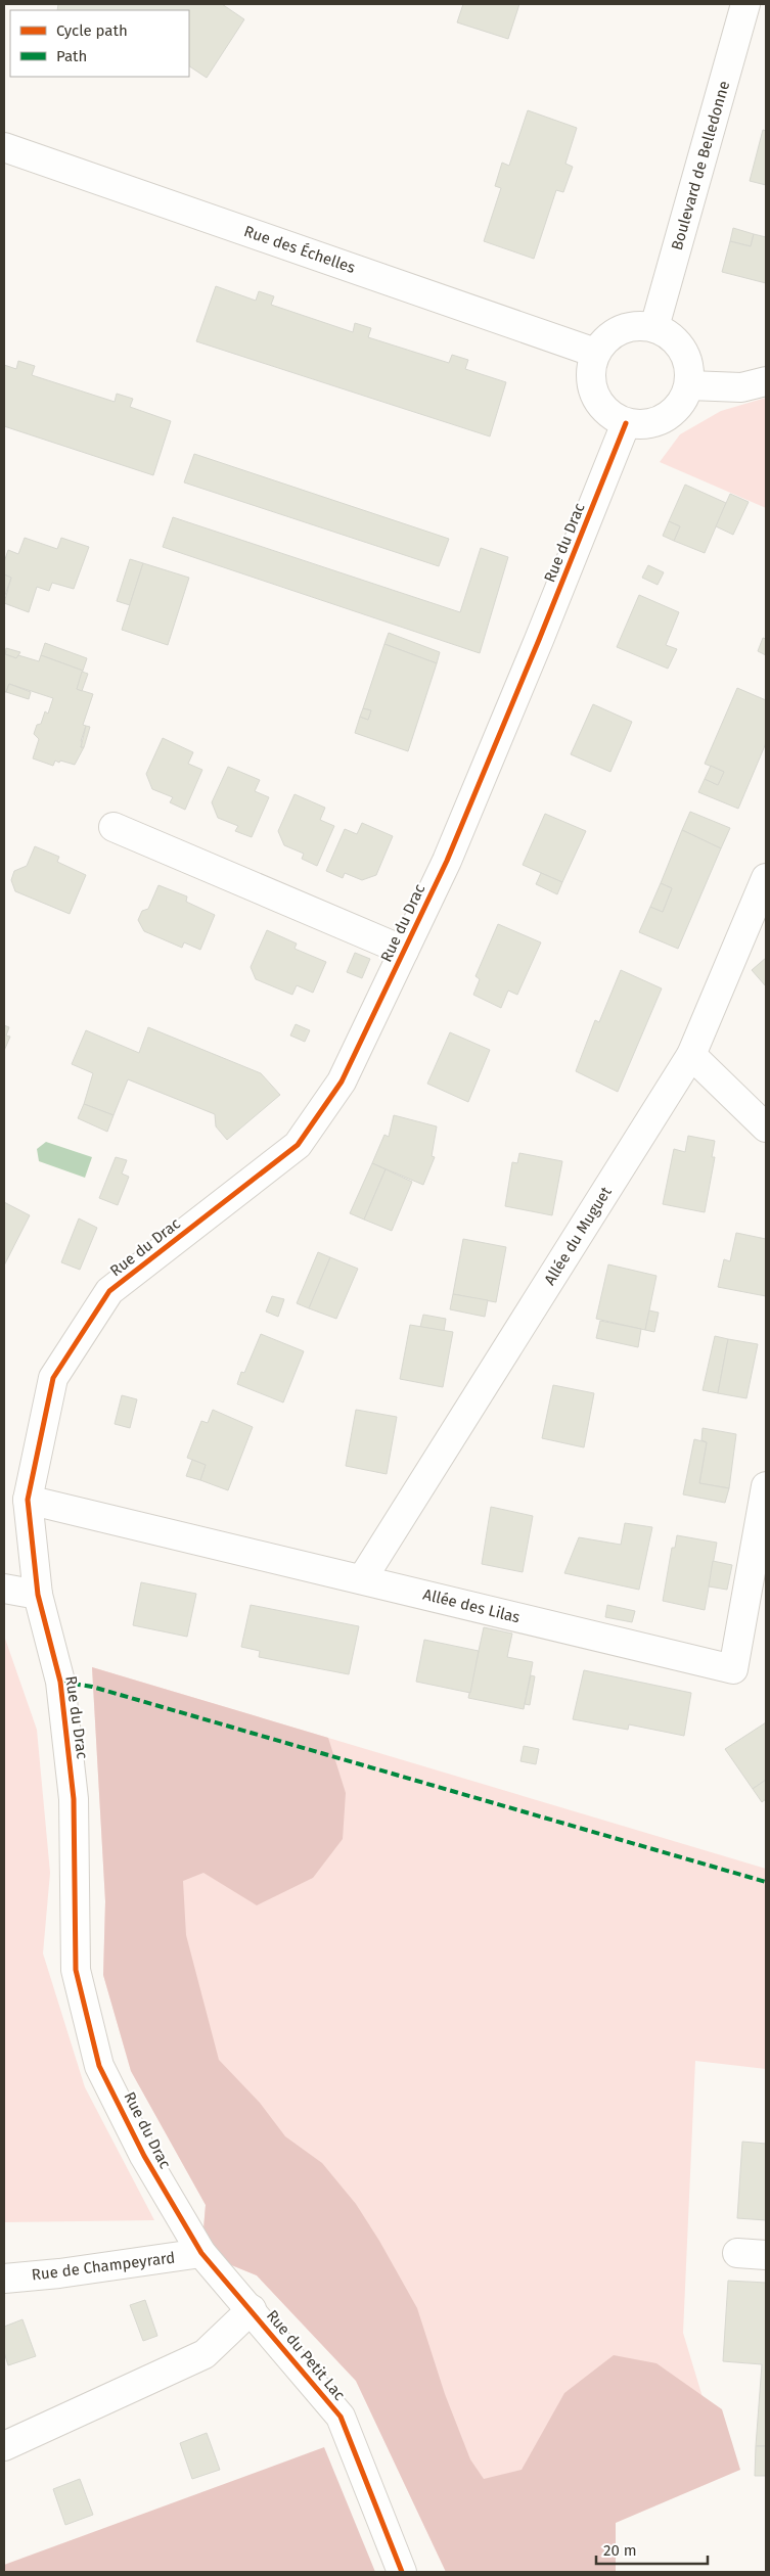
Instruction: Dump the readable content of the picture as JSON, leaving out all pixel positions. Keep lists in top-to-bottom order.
{
  "streets": {
    "street": [
      "Boulevard de Belledonne",
      "Rue des Échelles",
      "Rue du Drac",
      "Allée du Muguet",
      "Allée des Lilas",
      "Rue de Champeyrard",
      "Rue du Petit Lac"
    ]
  },
  "crossings": [
    ["Boulevard de Belledonne", "Rue des Échelles"],
    ["Boulevard de Belledonne", "Rue du Drac"],
    ["Rue des Échelles", "Rue du Drac"],
    ["Rue du Drac", "Allée des Lilas"],
    ["Rue du Drac", "Rue de Champeyrard"],
    ["Rue du Drac", "Rue du Petit Lac"],
    ["Allée du Muguet", "Allée des Lilas"],
    ["Rue de Champeyrard", "Rue du Petit Lac"]
  ],
  "legend": ["Cycle path", "Path"],
  "scale_bar": "20 m"
}
